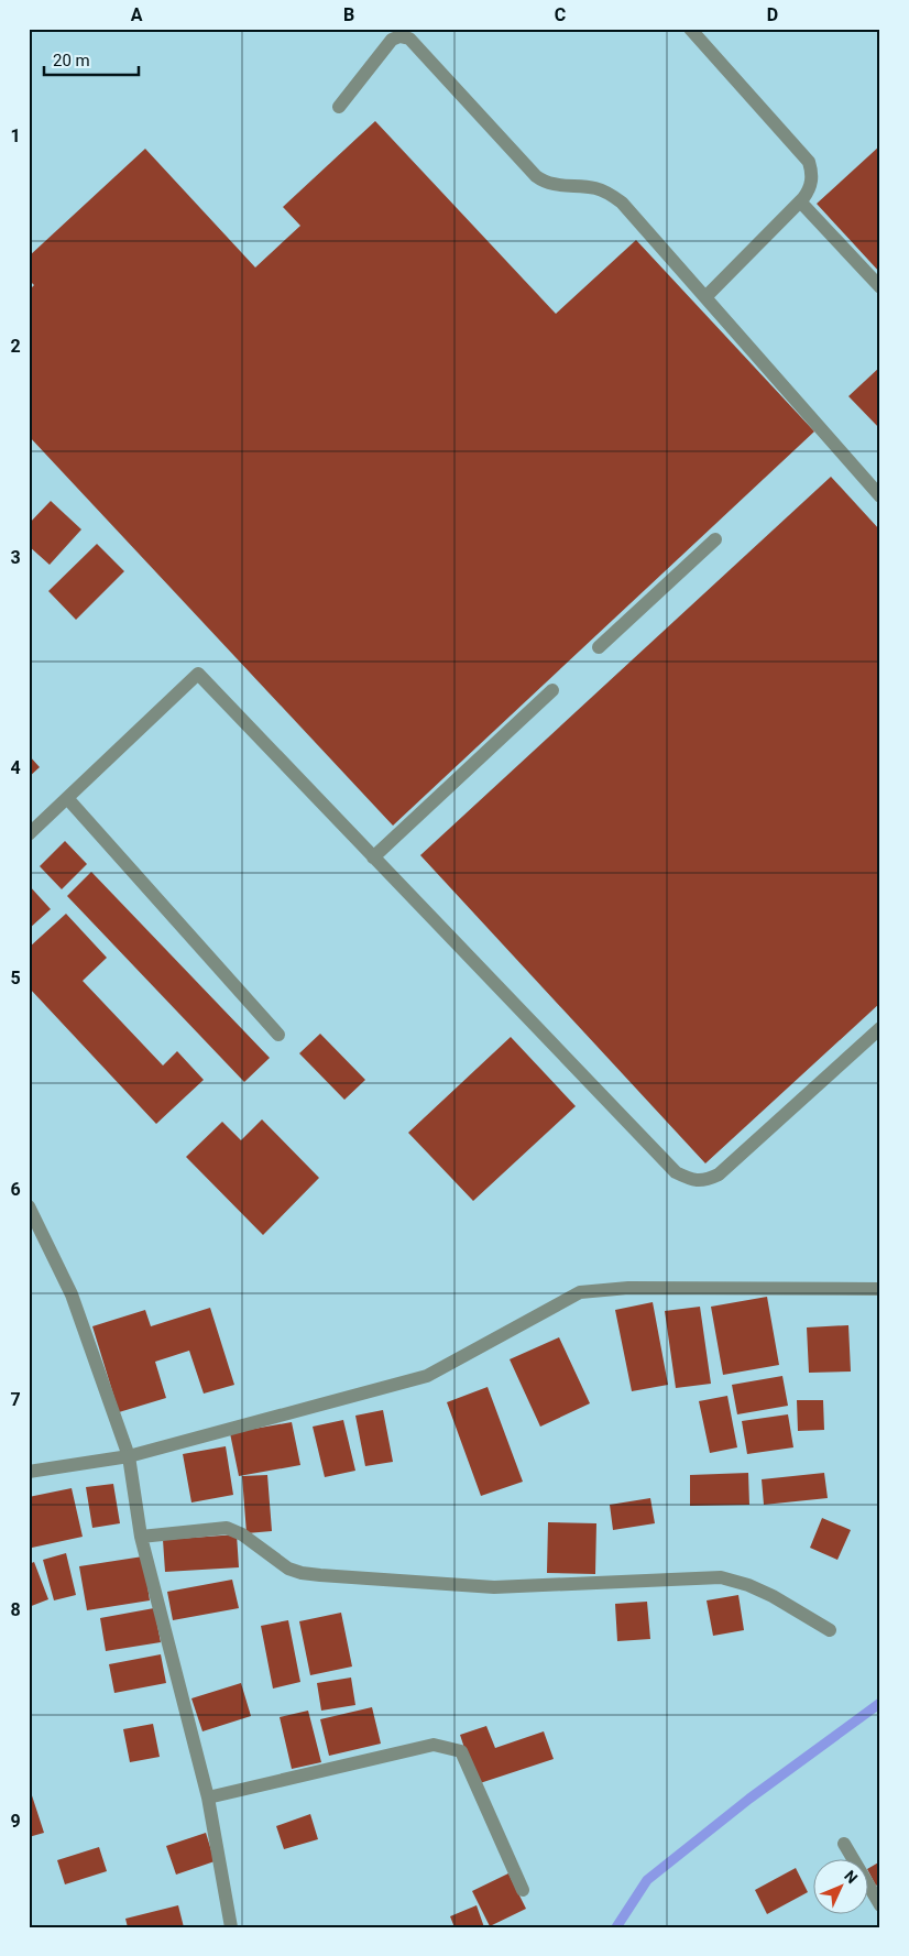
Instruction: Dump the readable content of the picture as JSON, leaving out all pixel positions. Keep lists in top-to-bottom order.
{
  "scale_bar": "20 m",
  "north": "top right",
  "grid": {
    "columns": [
      "A",
      "B",
      "C",
      "D"
    ],
    "rows": [
      "1",
      "2",
      "3",
      "4",
      "5",
      "6",
      "7",
      "8",
      "9"
    ]
  }
}
